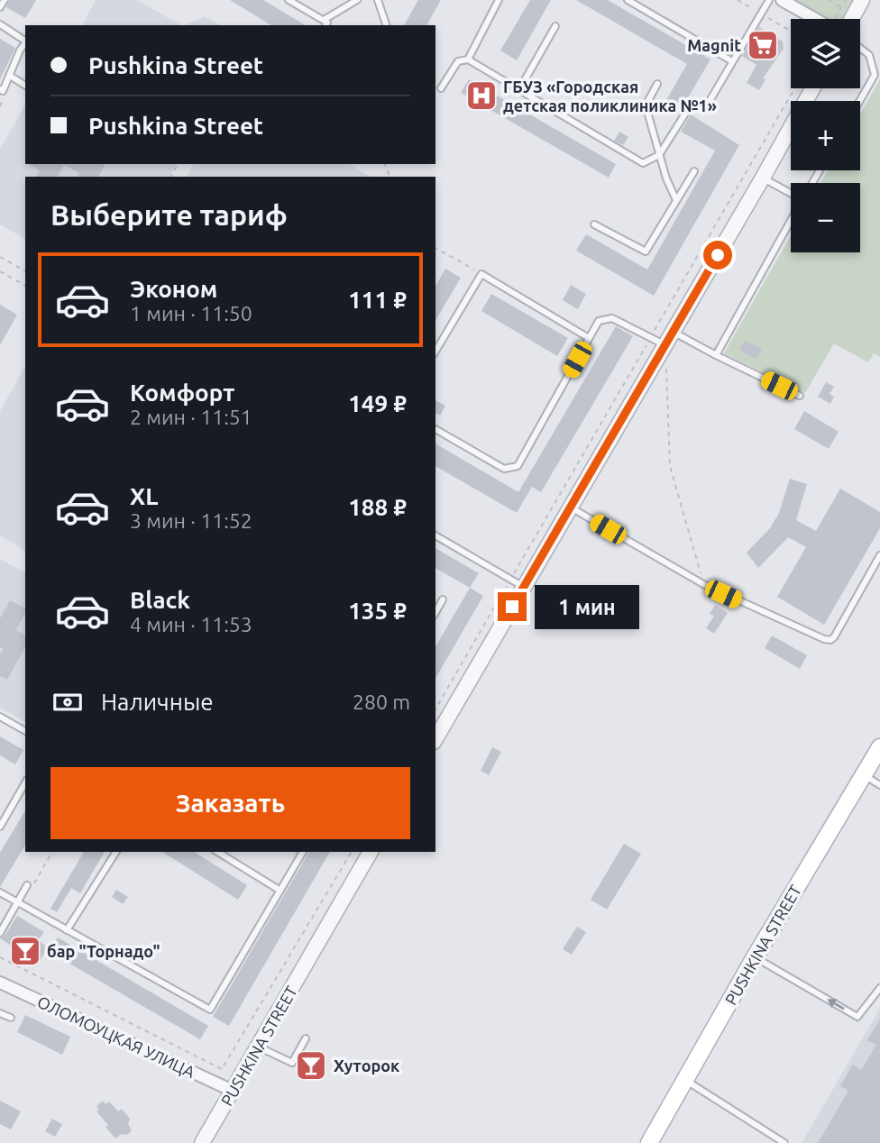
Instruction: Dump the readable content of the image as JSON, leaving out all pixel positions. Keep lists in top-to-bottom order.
{
  "streets": {
    "main road": ["PUSHKINA STREET"],
    "street": ["ОЛОМОУЦКАЯ УЛИЦА"]
  },
  "crossings": [
    ["PUSHKINA STREET", "ОЛОМОУЦКАЯ УЛИЦА"]
  ],
  "places": {
    "supermarket": ["Magnit"],
    "hospital": ["ГБУЗ «Городская детская поликлиника №1»"],
    "bar": ["бар \"Торнадо\"", "Хуторок"]
  },
  "page": {
    "map_buttons": ["+", "−"],
    "banner": ["Pushkina Street", "Pushkina Street"],
    "heading": "Выберите тариф",
    "list": [
      {
        "name": "Эконом",
        "note": "1 мин · 11:50",
        "value": "111 ₽"
      },
      {
        "name": "Комфорт",
        "note": "2 мин · 11:51",
        "value": "149 ₽"
      },
      {
        "name": "XL",
        "note": "3 мин · 11:52",
        "value": "188 ₽"
      },
      {
        "name": "Black",
        "note": "4 мин · 11:53",
        "value": "135 ₽"
      }
    ],
    "bubble": "1 мин",
    "pay": ["Наличные", "280 m"],
    "buttons": "Заказать"
  }
}
